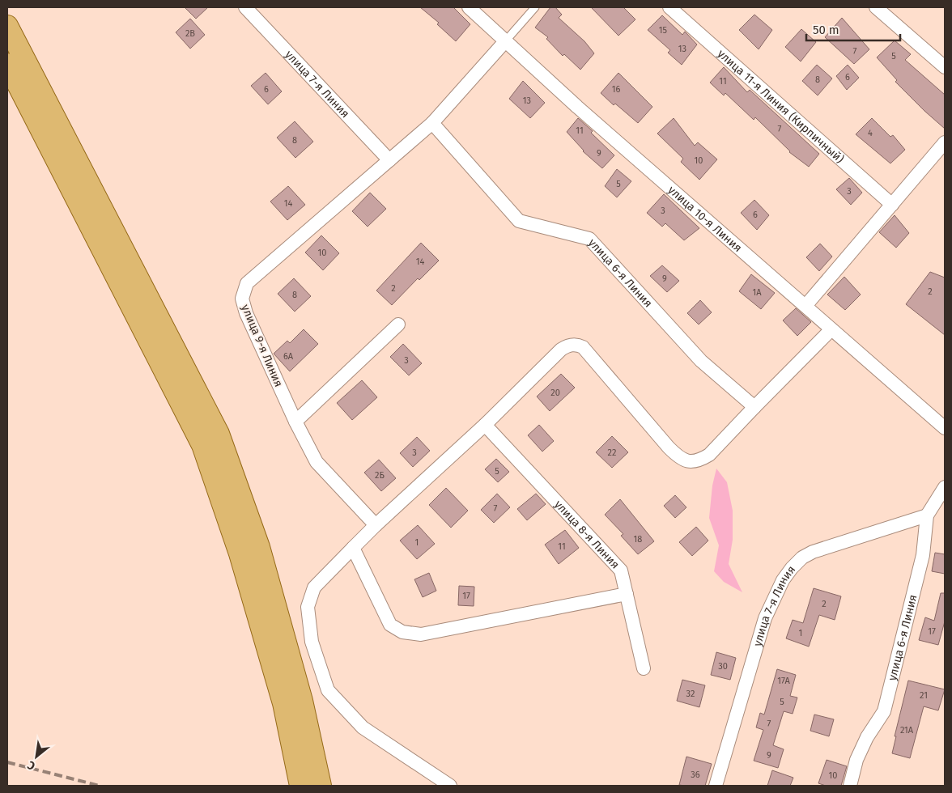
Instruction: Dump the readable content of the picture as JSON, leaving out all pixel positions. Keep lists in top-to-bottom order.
{
  "streets": {
    "street": [
      "улица 7-я Линия",
      "улица 11-я Линия (Кирпичный)",
      "улица 10-я Линия",
      "улица 6-я Линия",
      "улица 9-я Линия",
      "улица 8-я Линия"
    ]
  },
  "crossings": [
    ["улица 7-я Линия", "улица 6-я Линия"],
    ["улица 7-я Линия", "улица 9-я Линия"],
    ["улица 6-я Линия", "улица 9-я Линия"]
  ],
  "house_numbers": [
    "15",
    "2В",
    "13",
    "7",
    "5",
    "6",
    "8",
    "11",
    "6",
    "16",
    "13",
    "7",
    "11",
    "4",
    "8",
    "9",
    "10",
    "5",
    "3",
    "14",
    "3",
    "6",
    "10",
    "14",
    "9",
    "2",
    "2",
    "1А",
    "8",
    "6А",
    "3",
    "20",
    "3",
    "22",
    "5",
    "2Б",
    "7",
    "18",
    "1",
    "11",
    "17",
    "2",
    "17",
    "1",
    "30",
    "17А",
    "32",
    "21",
    "5",
    "7",
    "21А",
    "9",
    "36",
    "10"
  ],
  "scale_bar": "50 m",
  "north": "bottom left"
}
